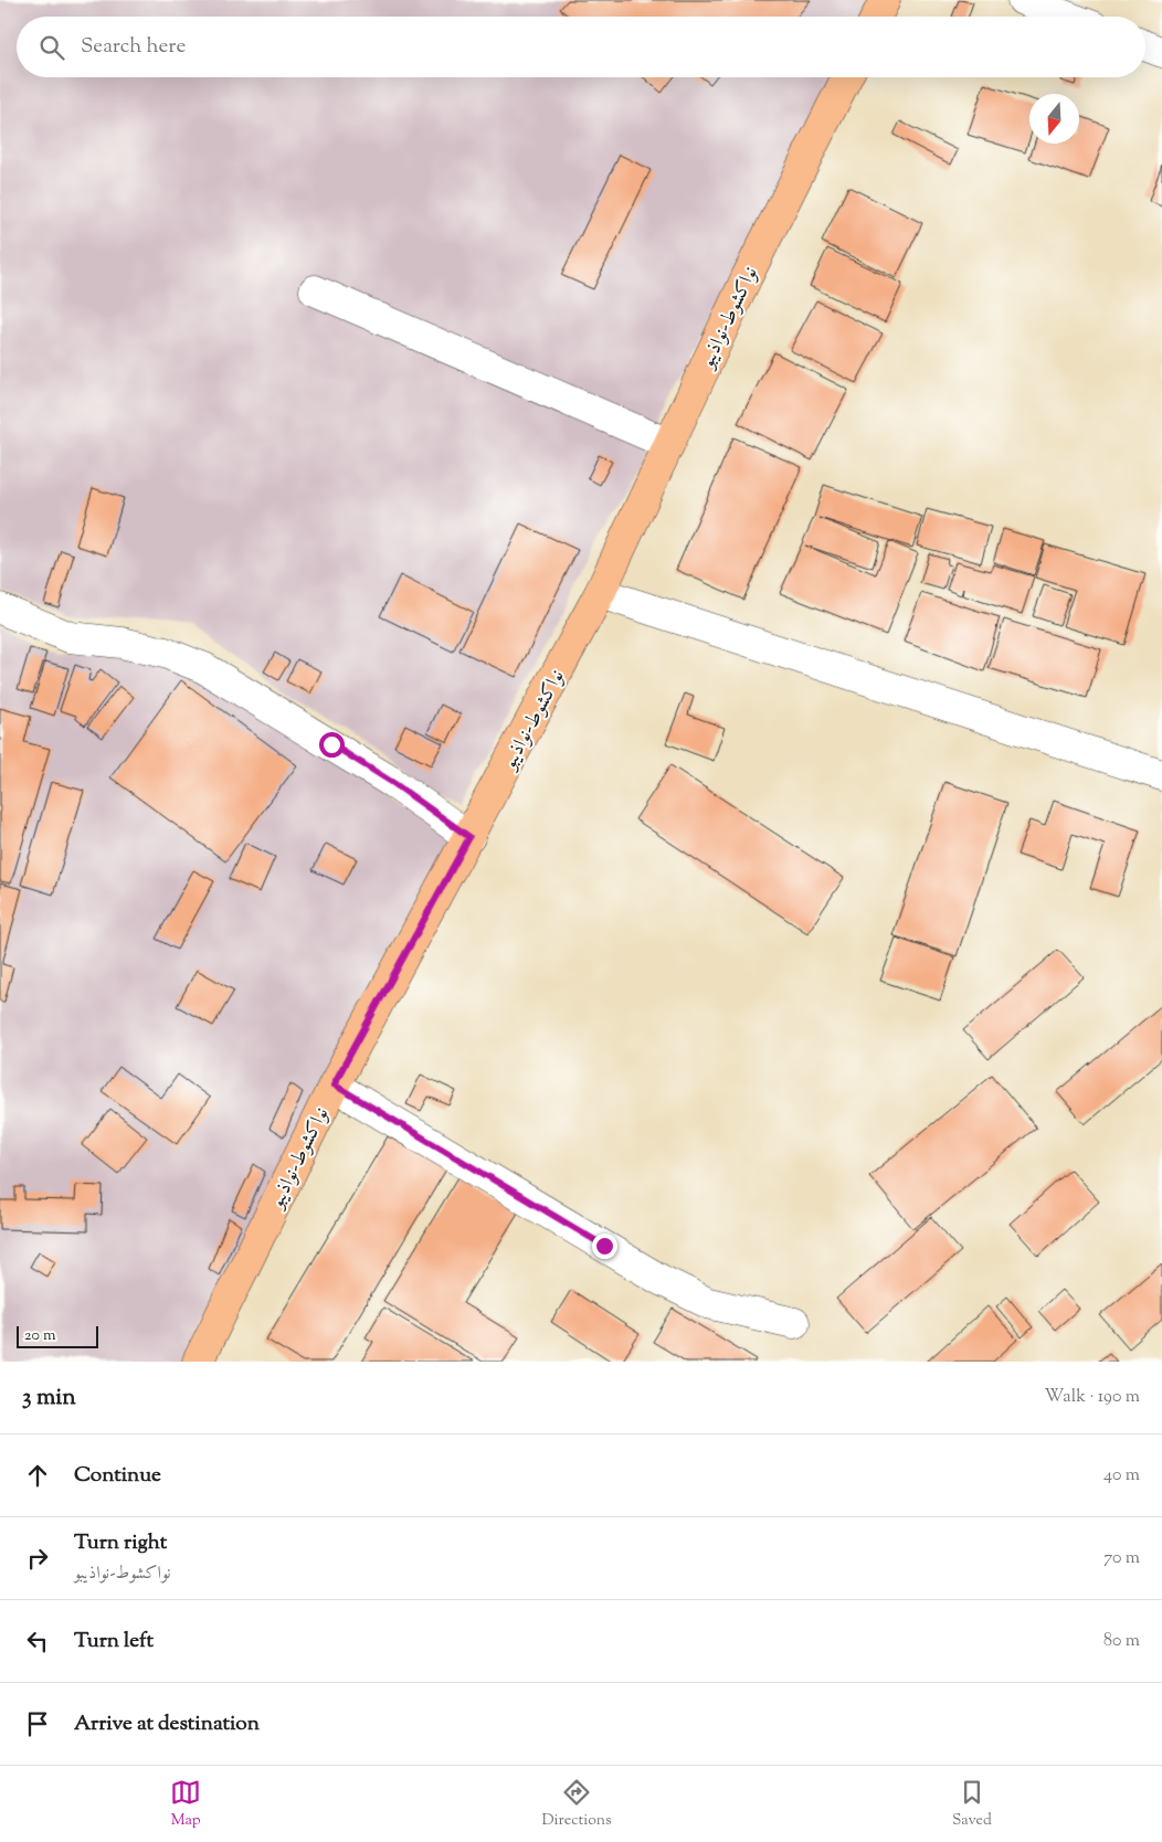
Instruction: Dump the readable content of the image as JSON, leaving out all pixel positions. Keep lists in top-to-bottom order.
{
  "streets": {
    "main road": ["نواكشوط-نواذيبو"]
  },
  "scale_bar": "20 m",
  "north": "bottom",
  "page": {
    "search": "Search here",
    "scale": "20 m",
    "heading": ["3 min", "Walk · 190 m"],
    "list": [
      ["Continue", "40 m"],
      ["Turn right", "نواكشوط-نواذيبو", "70 m"],
      ["Turn left", "80 m"],
      "Arrive at destination"
    ],
    "nav": ["Map", "Directions", "Saved"]
  }
}
